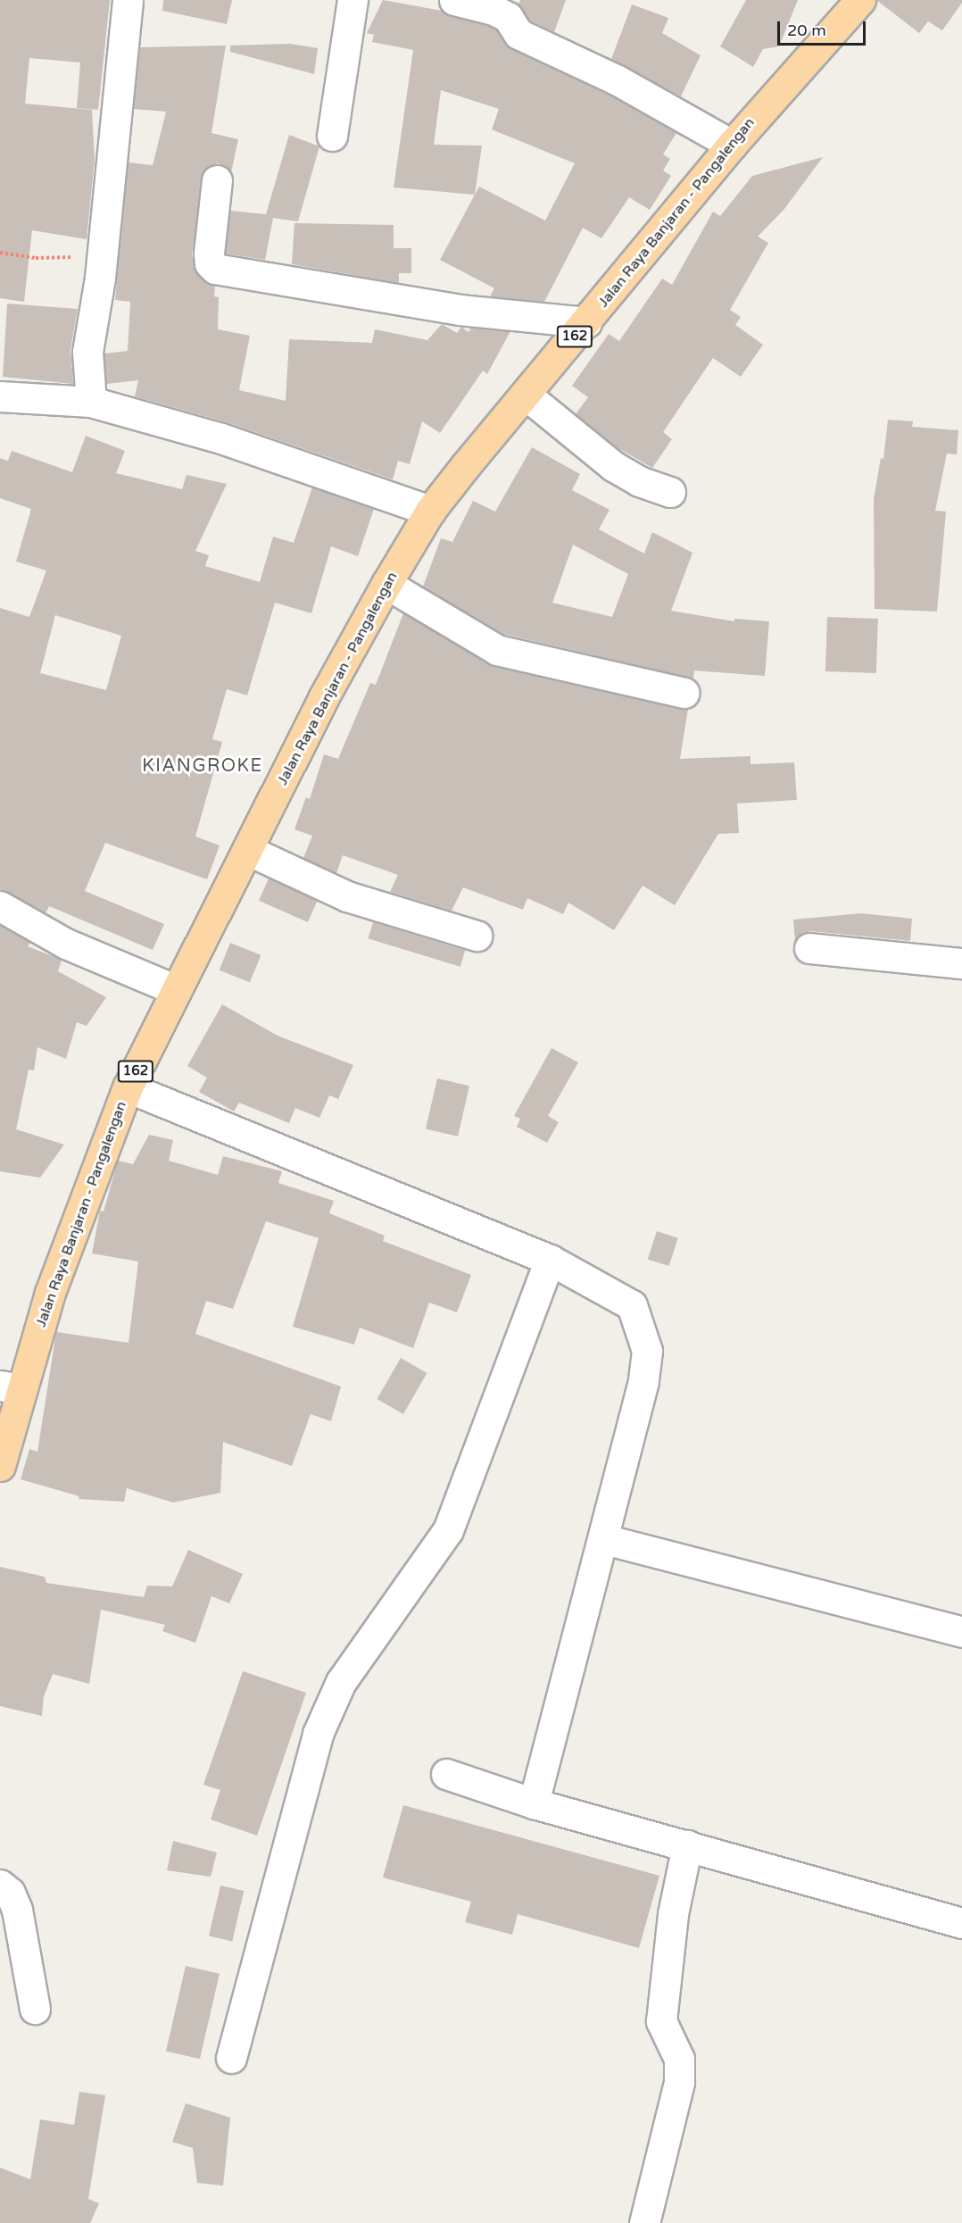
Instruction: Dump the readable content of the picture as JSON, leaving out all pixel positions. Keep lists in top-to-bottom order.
{
  "streets": {
    "main road": ["Jalan Raya Banjaran - Pangalengan", "162"]
  },
  "districts": ["KIANGROKE"],
  "scale_bar": "20 m"
}
